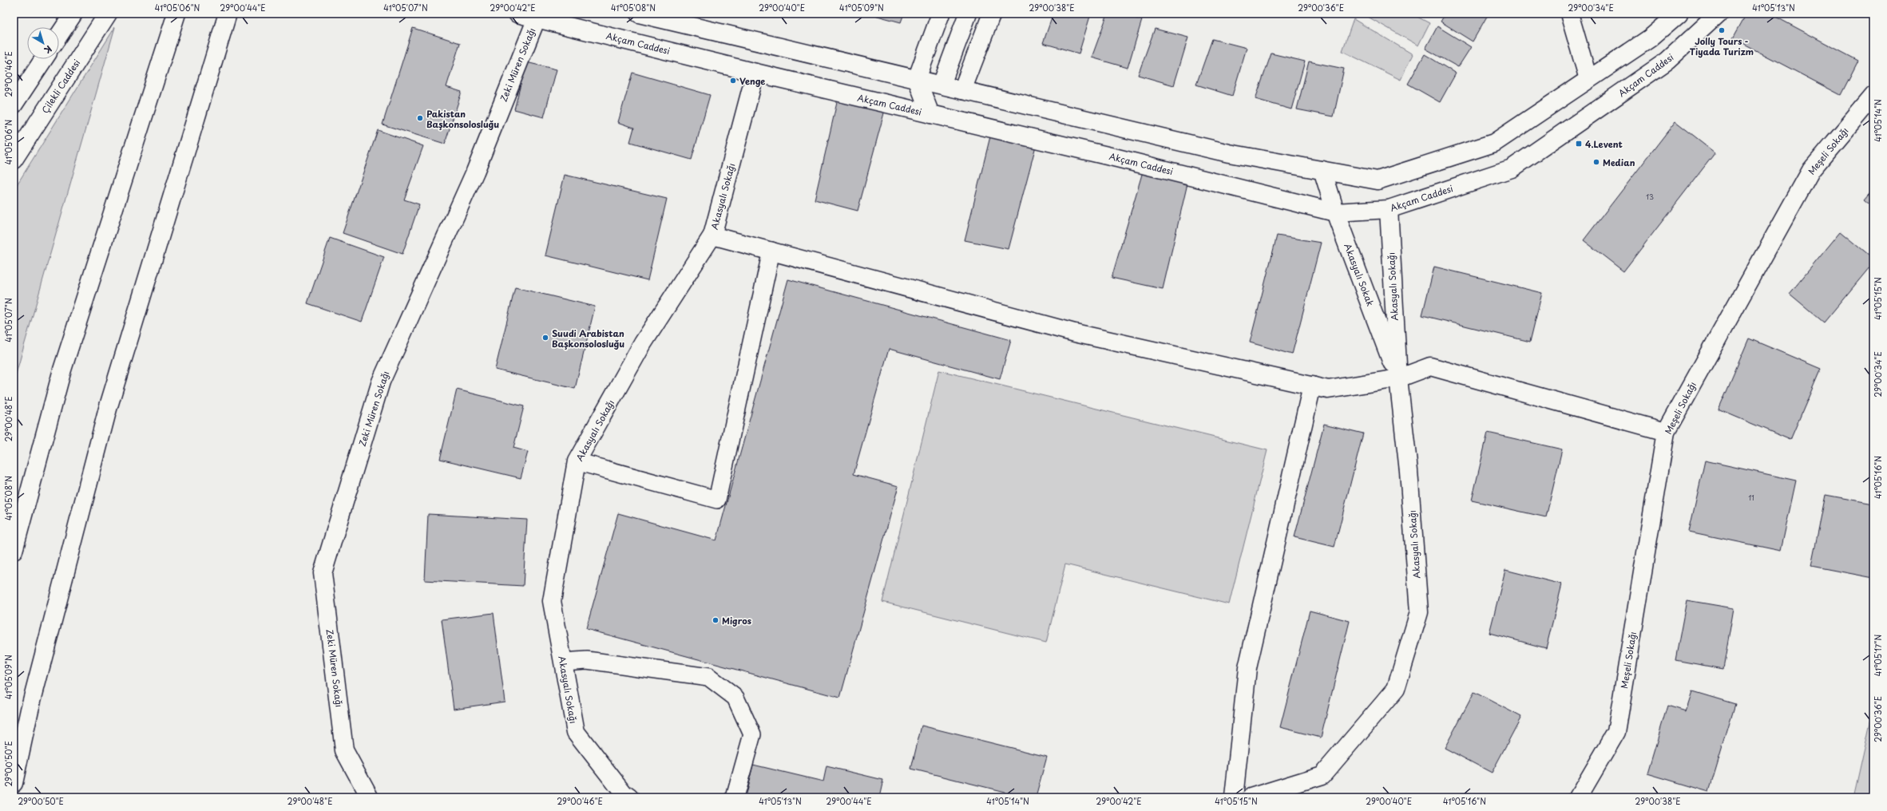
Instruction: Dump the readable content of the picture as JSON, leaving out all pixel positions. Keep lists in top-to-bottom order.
{
  "streets": {
    "main road": [
      "Akçam Caddesi",
      "Zeki Müren Sokağı",
      "Çilekli Caddesi",
      "Meşeli Sokağı",
      "Akasyalı Sokağı",
      "Akasyalı Sokak"
    ]
  },
  "crossings": [
    ["Akçam Caddesi", "Zeki Müren Sokağı"],
    ["Akçam Caddesi", "Akasyalı Sokağı"],
    ["Akçam Caddesi", "Akasyalı Sokak"],
    ["Akasyalı Sokağı", "Akasyalı Sokak"]
  ],
  "places": {
    "other": [
      "Jolly Tours - Tiyada Turizm",
      "Venge",
      "Pakistan Başkonsolosluğu",
      "Median",
      "Suudi Arabistan Başkonsolosluğu",
      "Migros"
    ],
    "transit": ["4.Levent"]
  },
  "house_numbers": ["13", "11"],
  "north": "bottom right",
  "coordinates": [
    "41°05'06\"N",
    "29°00'44\"E",
    "41°05'07\"N",
    "29°00'42\"E",
    "41°05'08\"N",
    "29°00'40\"E",
    "41°05'09\"N",
    "29°00'38\"E",
    "29°00'36\"E",
    "29°00'34\"E",
    "41°05'13\"N",
    "29°00'46\"E",
    "41°05'14\"N",
    "41°05'15\"N",
    "29°00'48\"E",
    "41°05'16\"N",
    "41°05'17\"N",
    "29°00'50\"E"
  ]
}
